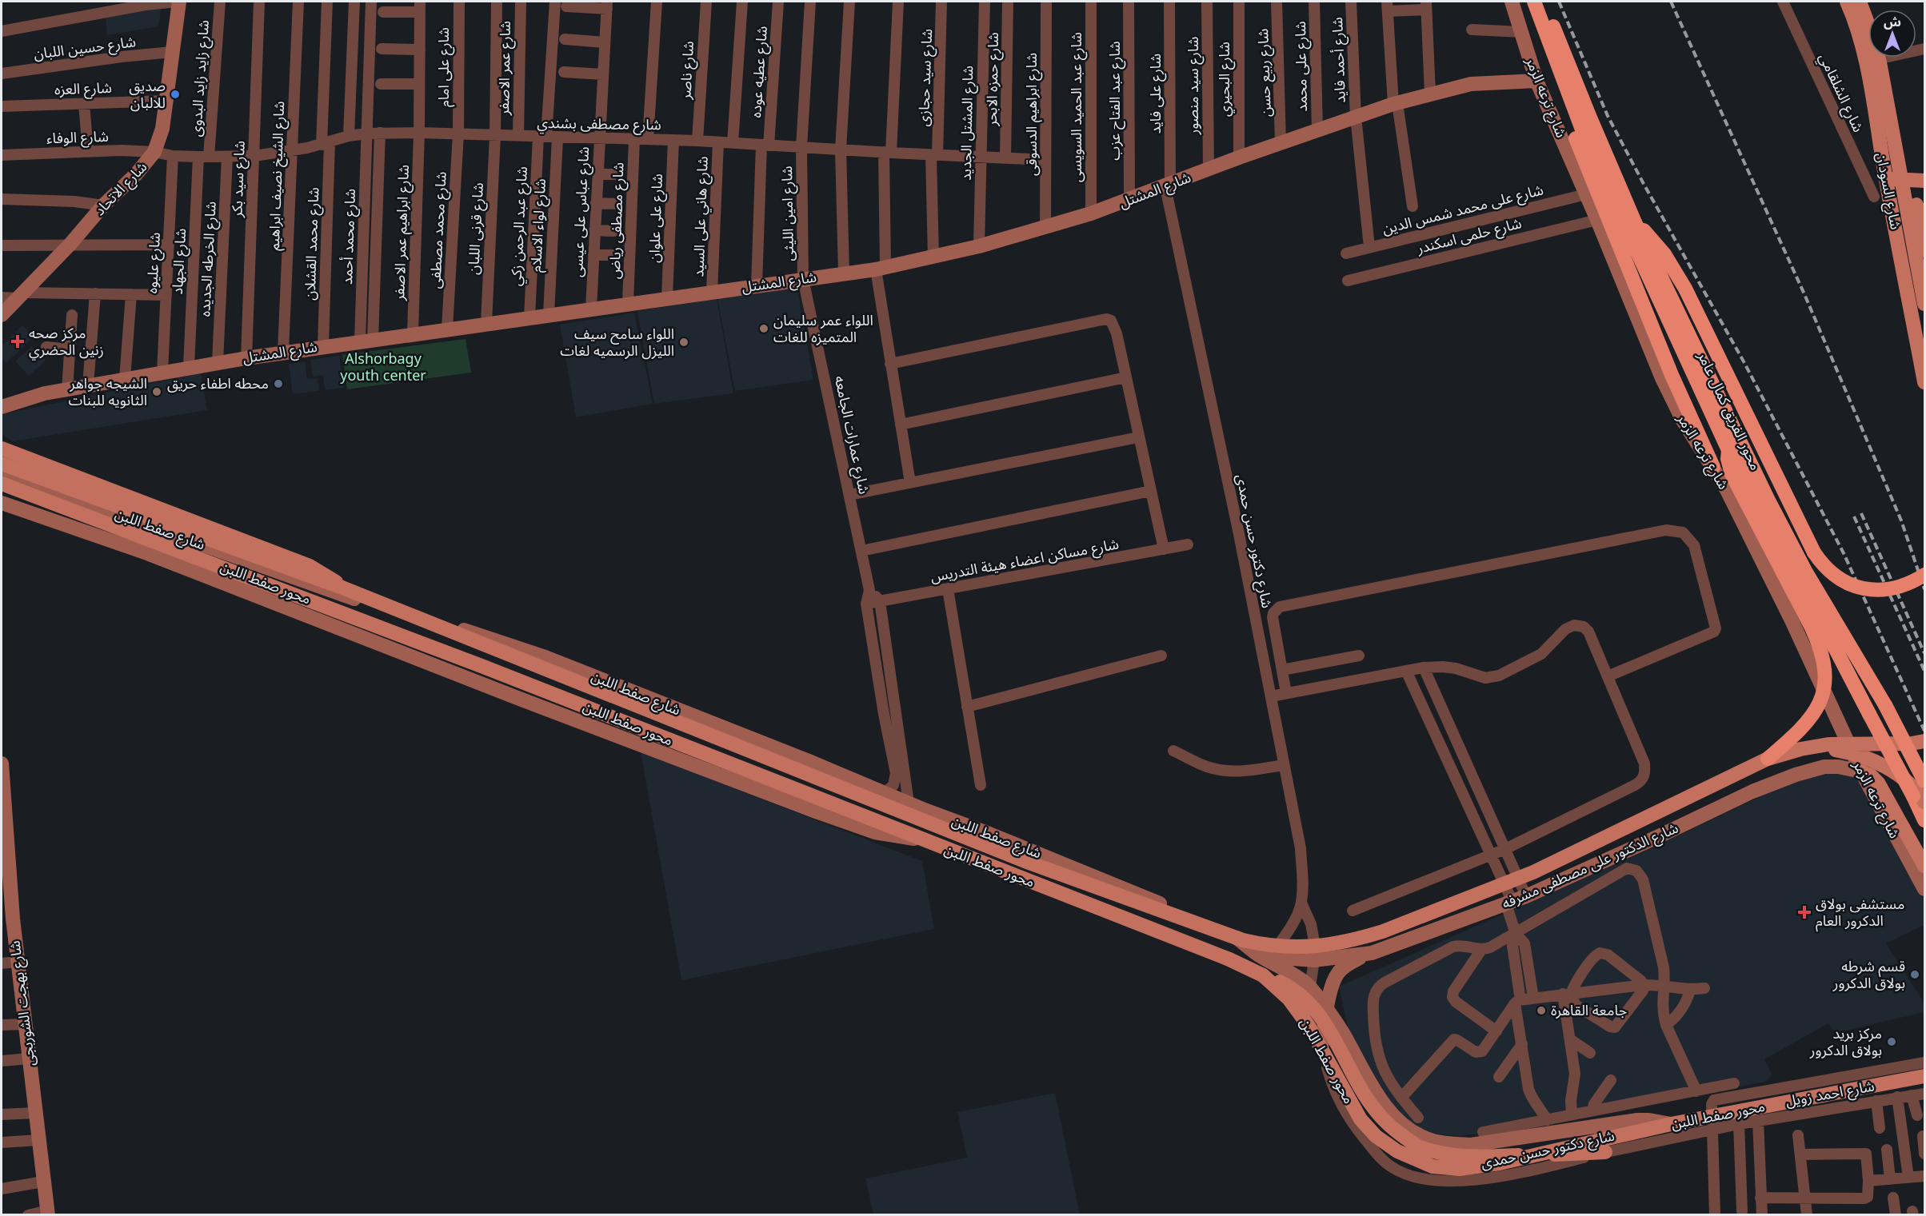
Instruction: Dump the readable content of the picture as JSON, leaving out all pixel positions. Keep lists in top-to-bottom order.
{
  "streets": {
    "highway": ["محور الفريق كمال عامر"],
    "main road": ["شارع السودان", "محور صفط اللبن"],
    "street": [
      "شارع حسين اللبان",
      "شارع أحمد فايد",
      "شارع على محمد",
      "شارع على امام",
      "شارع عمر الاصفر",
      "شارع ناصر",
      "شارع عطيه عوده",
      "شارع ربيع حسن",
      "شارع سيد حجازى",
      "شارع زايد زايد البدوى",
      "شارع حمزه الابحر",
      "شارع البحيري",
      "شارع سيد منصور",
      "شارع العزه",
      "شارع الشلقامي",
      "شارع على فايد",
      "شارع ترعه الزمر",
      "شارع عبد الفتاح عزب",
      "شارع عبد الحميد السويسى",
      "شارع ابراهيم الدسوقى",
      "شارع المشتل الجديد",
      "شارع مصطفى بشندي",
      "شارع الوفاء",
      "شارع الشيخ نصيف ابراهيم",
      "شارع سيد بكر",
      "شارع الاتحاد",
      "شارع المشتل",
      "شارع على محمد شمس الدين",
      "شارع عباس على عيسى",
      "شارع امين الليثى",
      "شارع هاني على السيد",
      "شارع على علوان",
      "شارع مصطفى رياض",
      "شارع لواء الاسلام",
      "شارع عبد الرحمن زكي",
      "شارع قرنى اللبان",
      "شارع محمد مصطفى",
      "شارع ابراهيم عمر الاصفر",
      "شارع حلمى اسكندر",
      "شارع محمد أحمد",
      "شارع محمد القشلان",
      "شارع الخرطه الجديده",
      "شارع الجهاد",
      "شارع عليوه",
      "شارع عمارات الجامعه",
      "شارع صفط اللبن",
      "شارع دكتور حسن حمدى",
      "شارع مساكن اعضاء هيئة التدريس",
      "شارع الدكتور على مصطفى مشرفه",
      "شارع بهجت الشوربجى",
      "شارع احمد زويل"
    ]
  },
  "crossings": [
    ["شارع حسين اللبان", "شارع الاتحاد"],
    ["شارع أحمد فايد", "شارع المشتل"],
    ["شارع أحمد فايد", "شارع على محمد شمس الدين"],
    ["شارع على محمد", "شارع المشتل"],
    ["شارع على امام", "شارع مصطفى بشندي"],
    ["شارع على امام", "شارع محمد مصطفى"],
    ["شارع عمر الاصفر", "شارع مصطفى بشندي"],
    ["شارع ناصر", "شارع مصطفى بشندي"],
    ["شارع عطيه عوده", "شارع مصطفى بشندي"],
    ["شارع عطيه عوده", "شارع المشتل"],
    ["شارع ربيع حسن", "شارع المشتل"],
    ["شارع سيد حجازى", "شارع مصطفى بشندي"],
    ["شارع سيد حجازى", "شارع المشتل"],
    ["شارع زايد زايد البدوى", "شارع مصطفى بشندي"],
    ["شارع زايد زايد البدوى", "شارع الجهاد"],
    ["شارع حمزه الابحر", "شارع مصطفى بشندي"],
    ["شارع البحيري", "شارع المشتل"],
    ["شارع سيد منصور", "شارع المشتل"],
    ["شارع العزه", "شارع الاتحاد"],
    ["شارع على فايد", "شارع المشتل"],
    ["شارع على فايد", "شارع دكتور حسن حمدى"],
    ["شارع ترعه الزمر", "شارع المشتل"],
    ["شارع ترعه الزمر", "شارع على محمد شمس الدين"],
    ["شارع ترعه الزمر", "شارع حلمى اسكندر"],
    ["شارع ترعه الزمر", "شارع الدكتور على مصطفى مشرفه"],
    ["شارع عبد الفتاح عزب", "شارع المشتل"],
    ["شارع عبد الحميد السويسى", "شارع المشتل"],
    ["شارع ابراهيم الدسوقى", "شارع مصطفى بشندي"],
    ["شارع ابراهيم الدسوقى", "شارع المشتل"],
    ["شارع المشتل الجديد", "شارع مصطفى بشندي"],
    ["شارع المشتل الجديد", "شارع المشتل"],
    ["شارع مصطفى بشندي", "شارع الوفاء"],
    ["شارع مصطفى بشندي", "شارع الشيخ نصيف ابراهيم"],
    ["شارع مصطفى بشندي", "شارع سيد بكر"],
    ["شارع مصطفى بشندي", "شارع الاتحاد"],
    ["شارع مصطفى بشندي", "شارع عباس على عيسى"],
    ["شارع مصطفى بشندي", "شارع امين الليثى"],
    ["شارع مصطفى بشندي", "شارع هاني على السيد"],
    ["شارع مصطفى بشندي", "شارع على علوان"],
    ["شارع مصطفى بشندي", "شارع مصطفى رياض"],
    ["شارع مصطفى بشندي", "شارع لواء الاسلام"],
    ["شارع مصطفى بشندي", "شارع عبد الرحمن زكي"],
    ["شارع مصطفى بشندي", "شارع قرنى اللبان"],
    ["شارع مصطفى بشندي", "شارع محمد مصطفى"],
    ["شارع مصطفى بشندي", "شارع ابراهيم عمر الاصفر"],
    ["شارع مصطفى بشندي", "شارع محمد أحمد"],
    ["شارع مصطفى بشندي", "شارع محمد القشلان"],
    ["شارع مصطفى بشندي", "شارع الخرطه الجديده"],
    ["شارع مصطفى بشندي", "شارع الجهاد"],
    ["شارع مصطفى بشندي", "شارع عليوه"],
    ["شارع الوفاء", "شارع الاتحاد"],
    ["شارع الشيخ نصيف ابراهيم", "شارع المشتل"],
    ["شارع سيد بكر", "شارع المشتل"],
    ["شارع المشتل", "شارع عباس على عيسى"],
    ["شارع المشتل", "شارع امين الليثى"],
    ["شارع المشتل", "شارع هاني على السيد"],
    ["شارع المشتل", "شارع على علوان"],
    ["شارع المشتل", "شارع مصطفى رياض"],
    ["شارع المشتل", "شارع لواء الاسلام"],
    ["شارع المشتل", "شارع عبد الرحمن زكي"],
    ["شارع المشتل", "شارع قرنى اللبان"],
    ["شارع المشتل", "شارع محمد مصطفى"],
    ["شارع المشتل", "شارع ابراهيم عمر الاصفر"],
    ["شارع المشتل", "شارع محمد أحمد"],
    ["شارع المشتل", "شارع محمد القشلان"],
    ["شارع المشتل", "شارع الخرطه الجديده"],
    ["شارع المشتل", "شارع الجهاد"],
    ["شارع المشتل", "شارع عليوه"],
    ["شارع المشتل", "شارع عمارات الجامعه"],
    ["شارع المشتل", "شارع دكتور حسن حمدى"],
    ["شارع امين الليثى", "شارع عمارات الجامعه"],
    ["شارع لواء الاسلام", "شارع عبد الرحمن زكي"],
    ["شارع عمارات الجامعه", "شارع صفط اللبن"],
    ["شارع عمارات الجامعه", "شارع مساكن اعضاء هيئة التدريس"],
    ["شارع صفط اللبن", "شارع دكتور حسن حمدى"],
    ["شارع صفط اللبن", "محور صفط اللبن"],
    ["شارع صفط اللبن", "شارع الدكتور على مصطفى مشرفه"],
    ["شارع دكتور حسن حمدى", "شارع الدكتور على مصطفى مشرفه"],
    ["شارع دكتور حسن حمدى", "شارع احمد زويل"]
  ],
  "parks": ["Alshorbagy youth center"],
  "places": {
    "other": [
      "صديق للالبان",
      "اللواء عمر سليمان المتميزه للغات",
      "اللواء سامح سيف الليزل الرسميه لغات",
      "محطه اطفاء حريق",
      "الشيجه جواهر الثانويه للبنات",
      "قسم شرطه بولاق الدكرور",
      "جامعة القاهرة",
      "مركز بريد بولاق الدكرور"
    ],
    "health": ["مركز صحه زنين الحضري", "مستشفى بولاق الدكرور العام"]
  },
  "north": "top"
}
